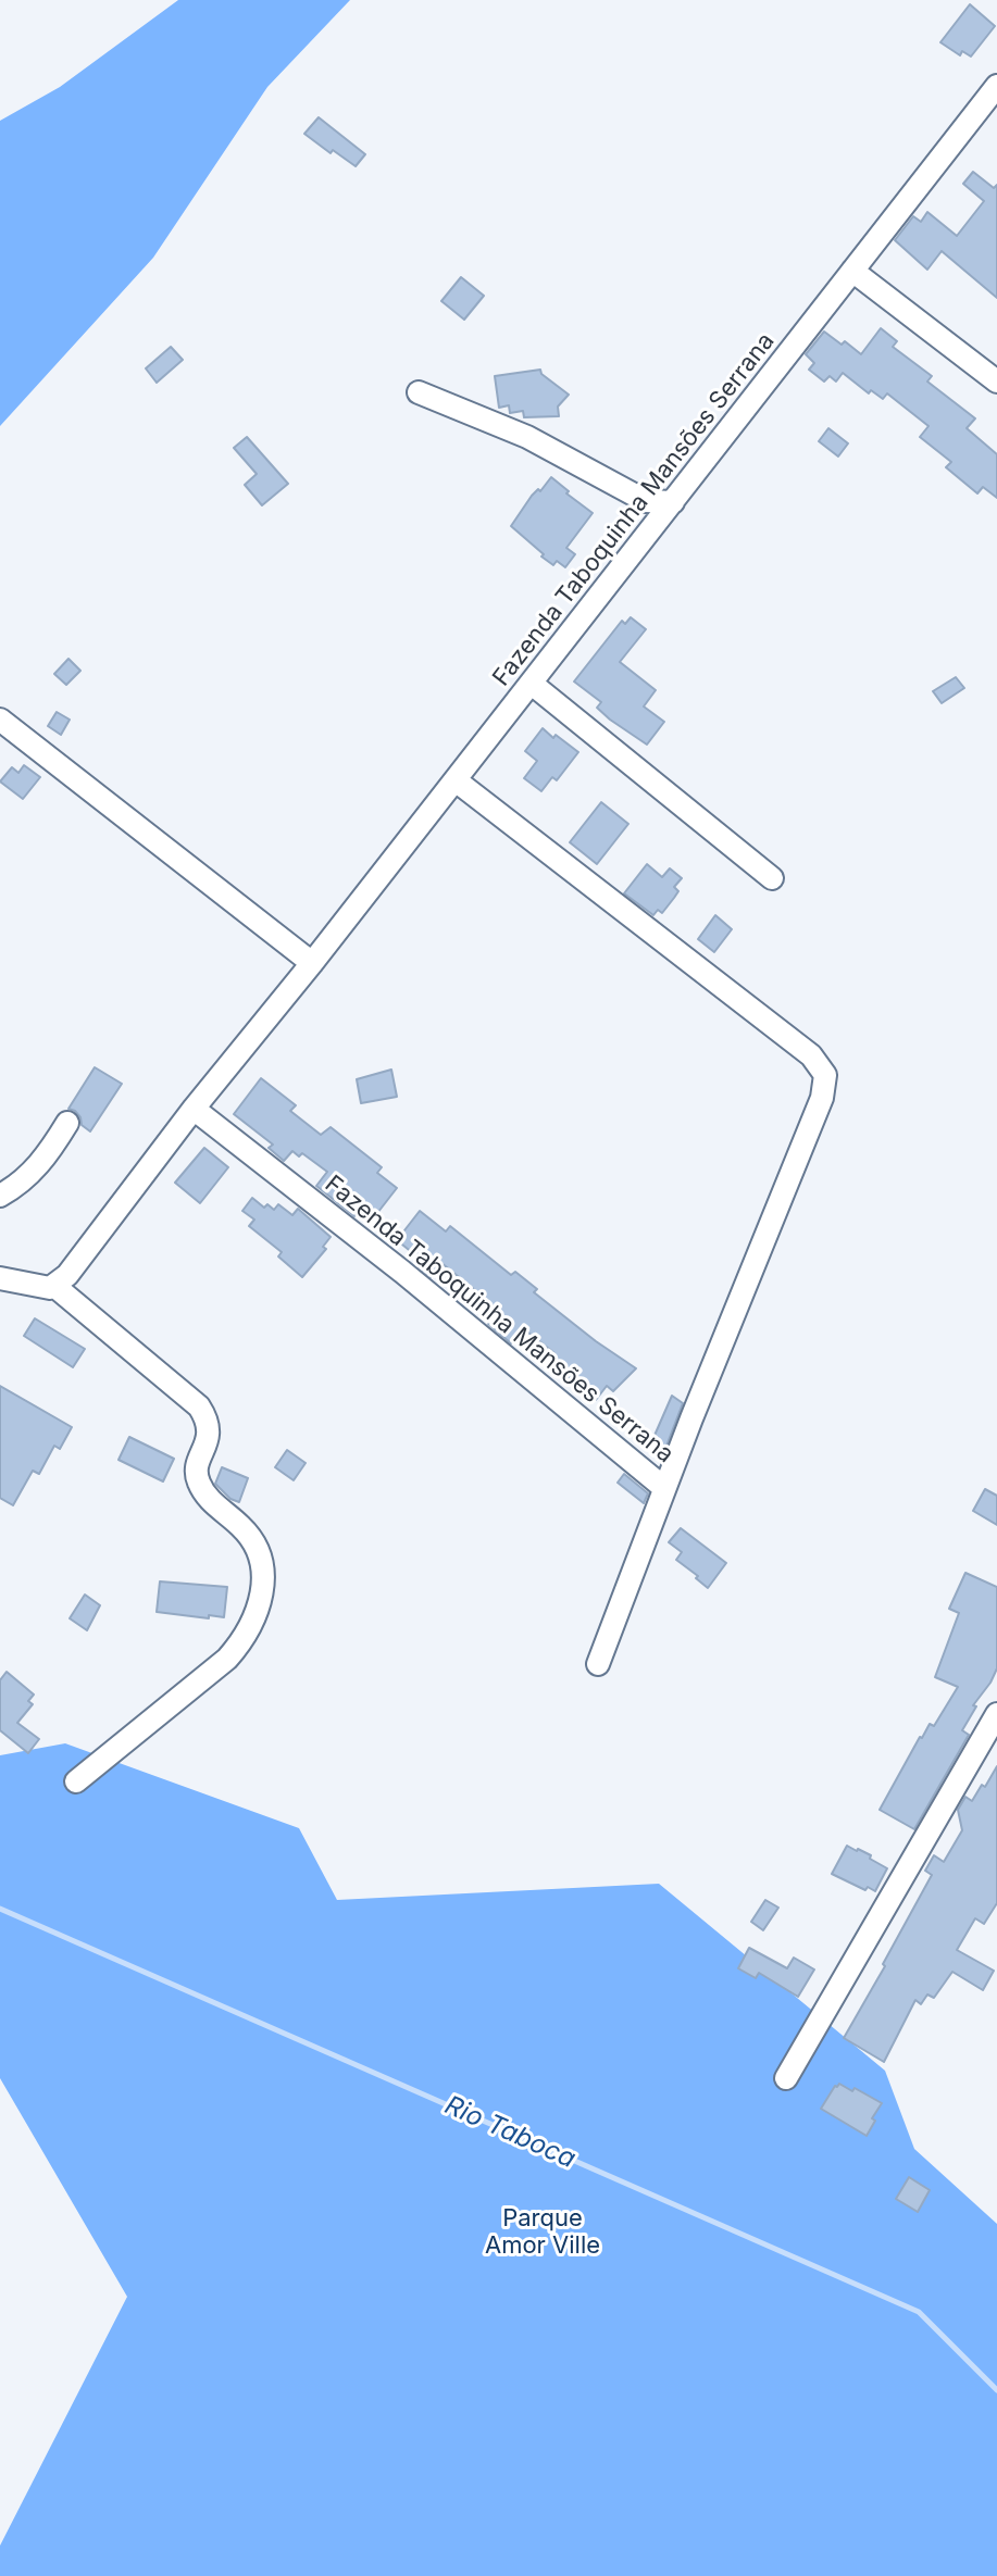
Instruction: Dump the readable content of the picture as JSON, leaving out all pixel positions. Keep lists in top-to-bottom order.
{
  "streets": {
    "street": ["Fazenda Taboquinha Mansões Serrana"]
  },
  "water": ["Rio Taboca"],
  "parks": ["Parque Amor Ville"]
}
